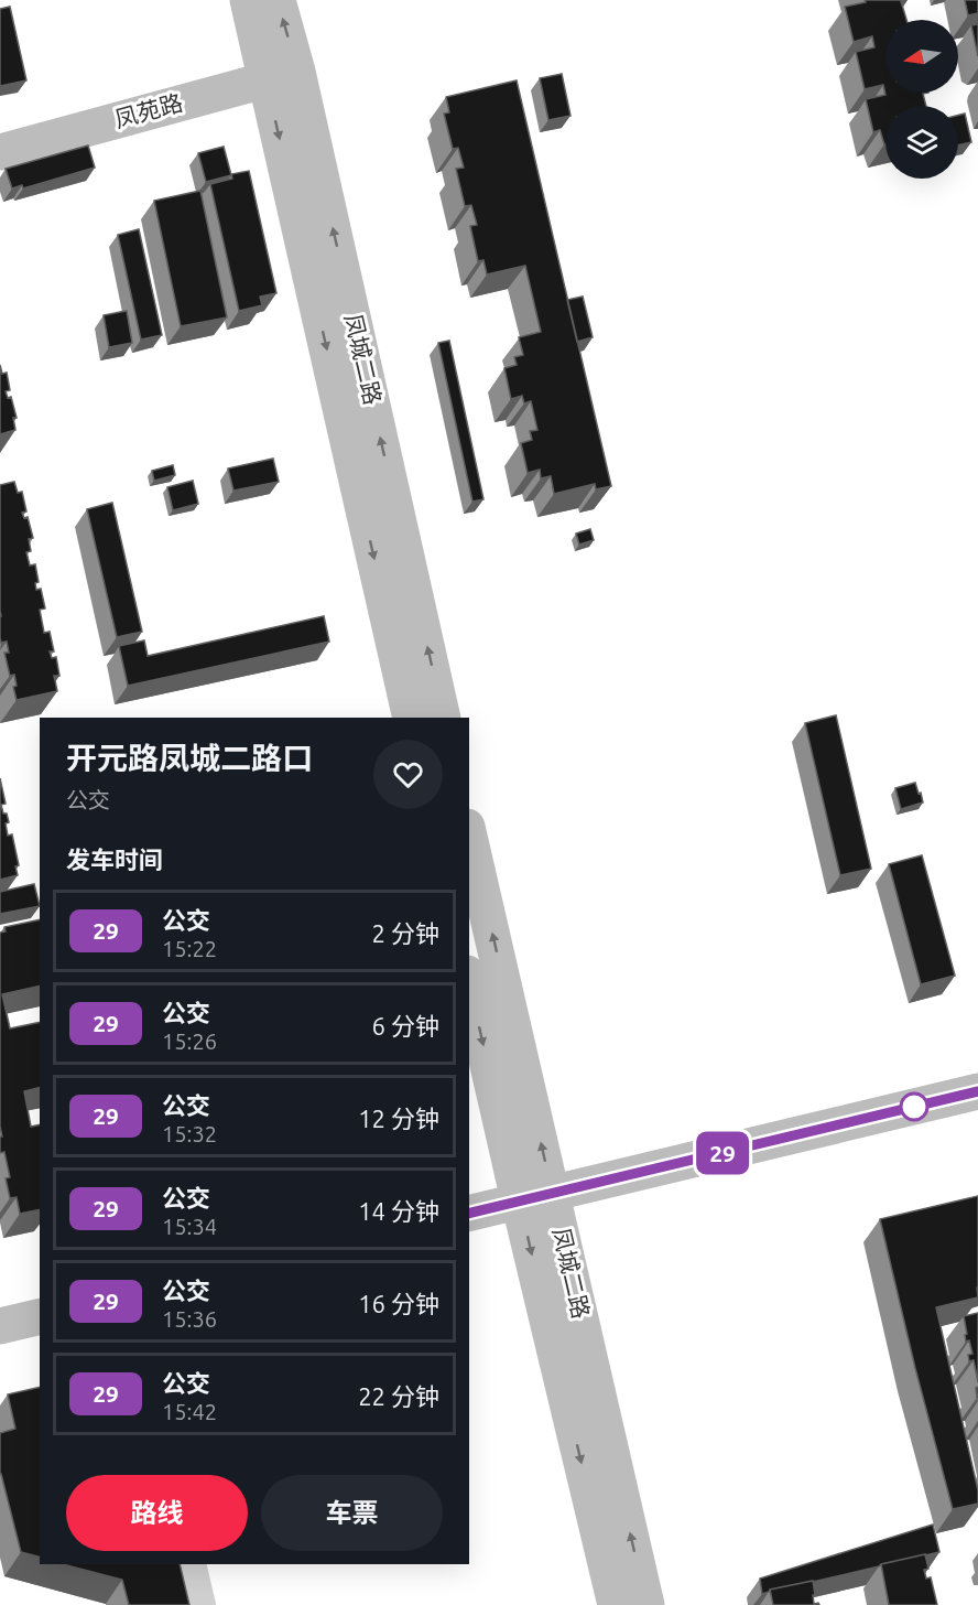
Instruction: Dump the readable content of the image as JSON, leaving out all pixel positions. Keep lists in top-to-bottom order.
{
  "streets": {
    "main road": ["凤苑路", "凤城二路"]
  },
  "crossings": [
    ["凤苑路", "凤城二路"]
  ],
  "lines": ["bus line 29"],
  "north": "left",
  "page": {
    "on_map": "29",
    "heading": [
      ["开元路凤城二路口", "公交"],
      "发车时间"
    ],
    "list": [
      {
        "mark": "29",
        "name": "公交",
        "note": "15:22",
        "value": "2 分钟"
      },
      {
        "mark": "29",
        "name": "公交",
        "note": "15:26",
        "value": "6 分钟"
      },
      {
        "mark": "29",
        "name": "公交",
        "note": "15:32",
        "value": "12 分钟"
      },
      {
        "mark": "29",
        "name": "公交",
        "note": "15:34",
        "value": "14 分钟"
      },
      {
        "mark": "29",
        "name": "公交",
        "note": "15:36",
        "value": "16 分钟"
      },
      {
        "mark": "29",
        "name": "公交",
        "note": "15:42",
        "value": "22 分钟"
      }
    ],
    "buttons": ["路线", "车票"]
  }
}
